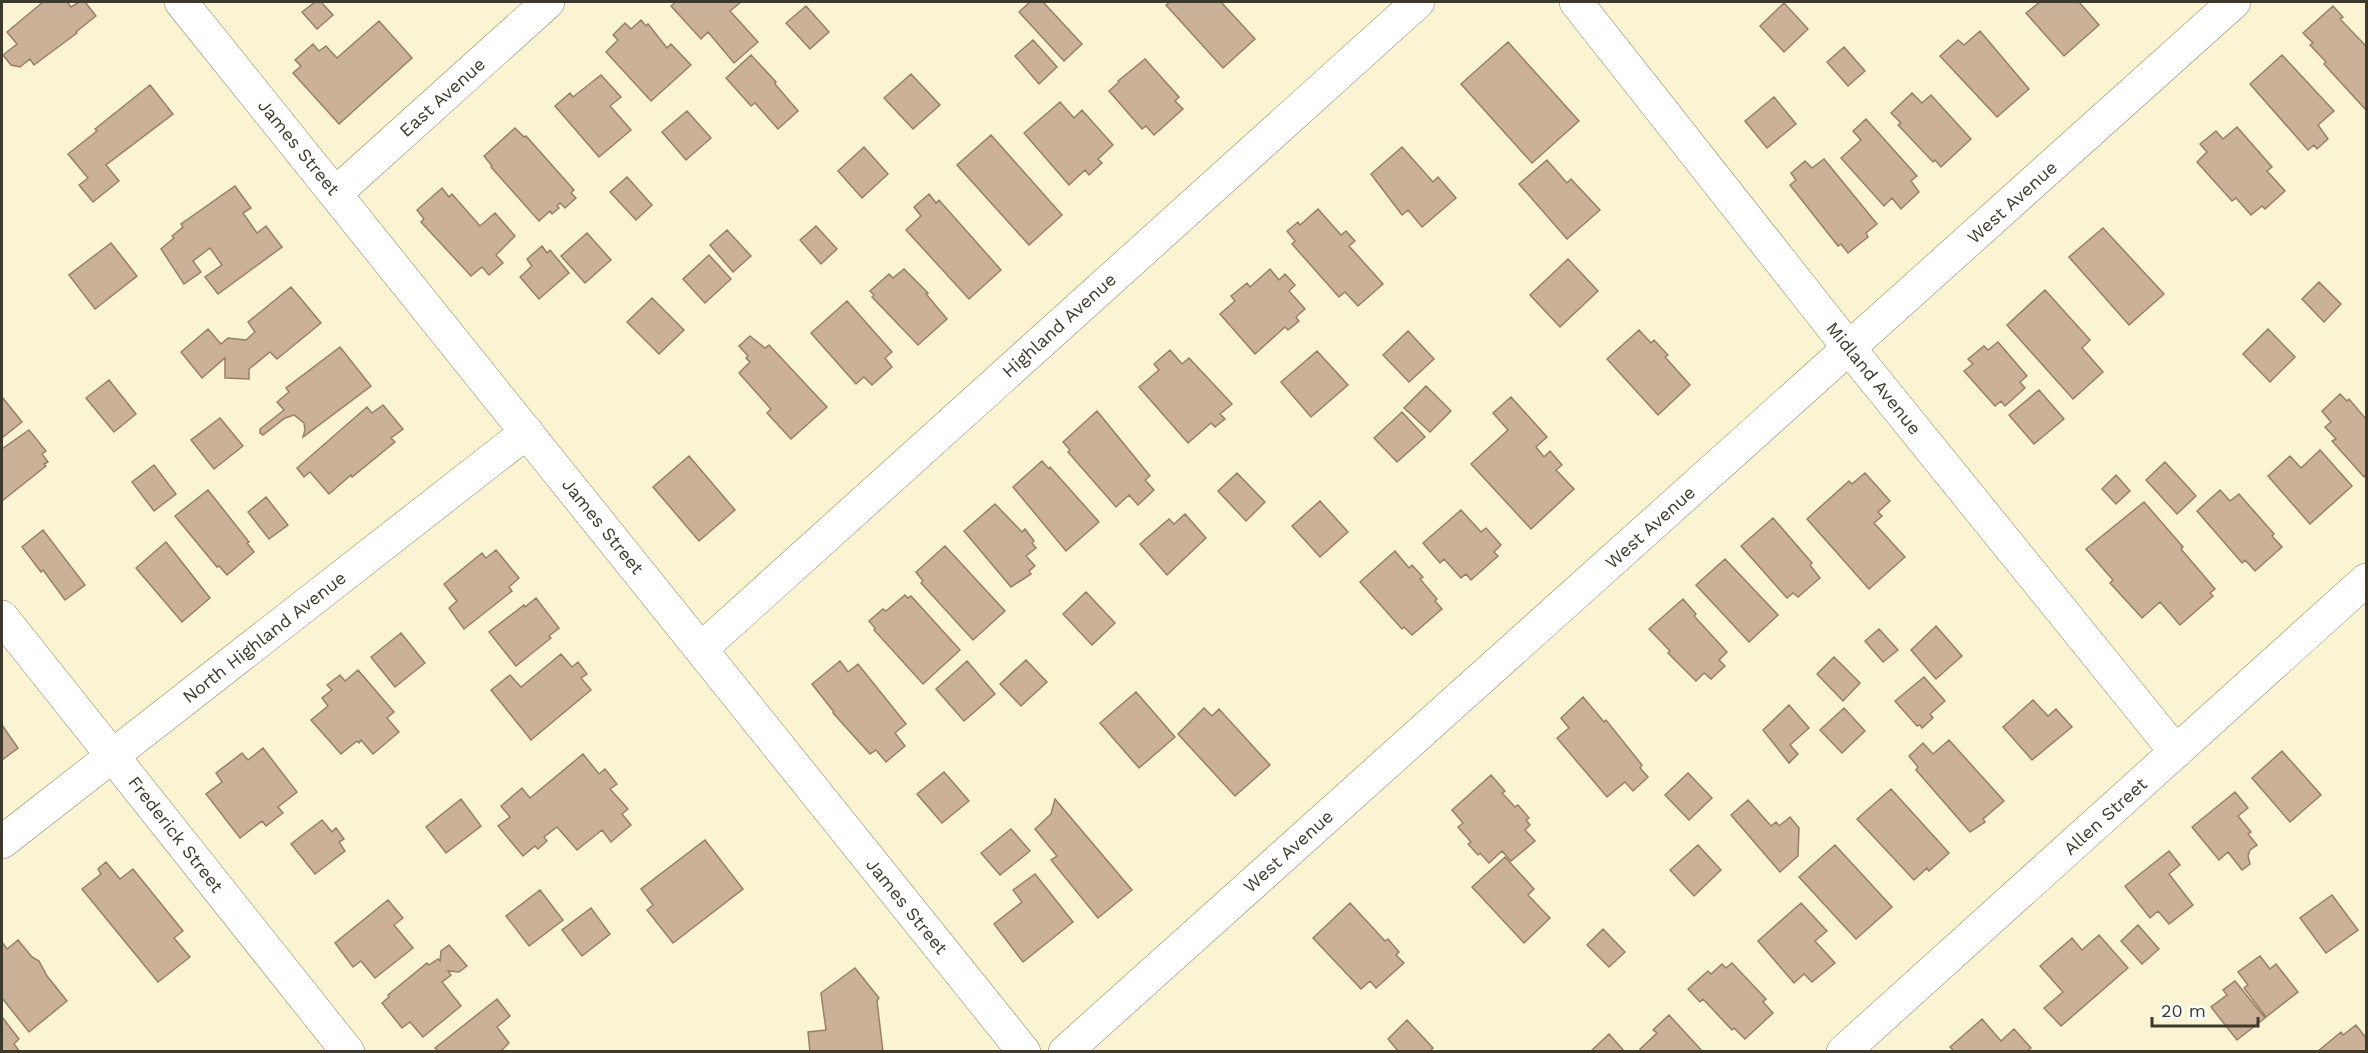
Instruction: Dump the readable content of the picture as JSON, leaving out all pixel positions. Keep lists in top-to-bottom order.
{
  "streets": {
    "street": [
      "East Avenue",
      "James Street",
      "West Avenue",
      "Highland Avenue",
      "Midland Avenue",
      "North Highland Avenue",
      "Allen Street",
      "Frederick Street"
    ]
  },
  "crossings": [
    ["East Avenue", "James Street"],
    ["James Street", "Highland Avenue"],
    ["James Street", "North Highland Avenue"],
    ["West Avenue", "Midland Avenue"],
    ["Midland Avenue", "Allen Street"],
    ["North Highland Avenue", "Frederick Street"]
  ],
  "scale_bar": "20 m"
}
